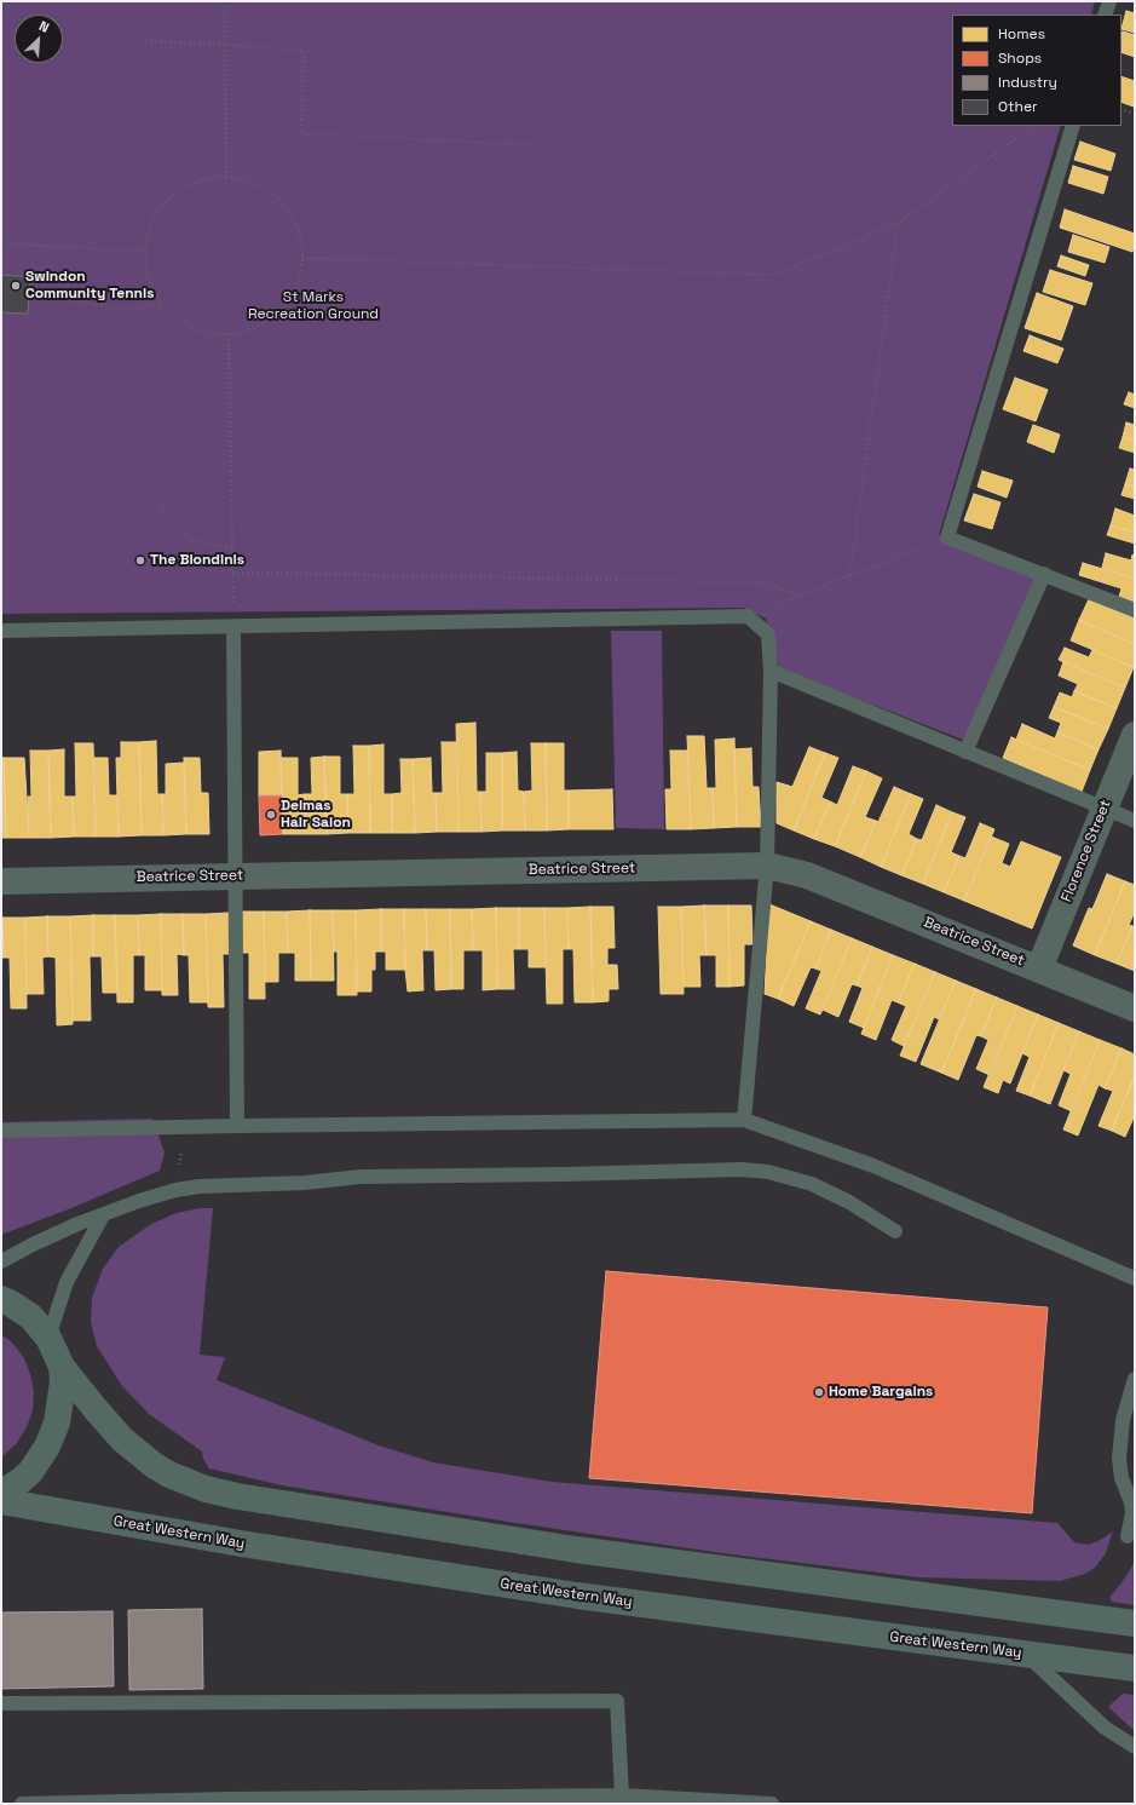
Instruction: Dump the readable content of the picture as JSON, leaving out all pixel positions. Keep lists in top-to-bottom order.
{
  "streets": {
    "main road": ["Great Western Way"],
    "street": ["Florence Street", "Beatrice Street"]
  },
  "crossings": [
    ["Florence Street", "Beatrice Street"]
  ],
  "parks": ["St Marks Recreation Ground"],
  "places": [
    "Swindon Community Tennis",
    "The Blondinis",
    "Delmas Hair Salon",
    "Home Bargains"
  ],
  "legend": [
    "Homes",
    "Shops",
    "Industry",
    "Other"
  ],
  "north": "top right"
}
